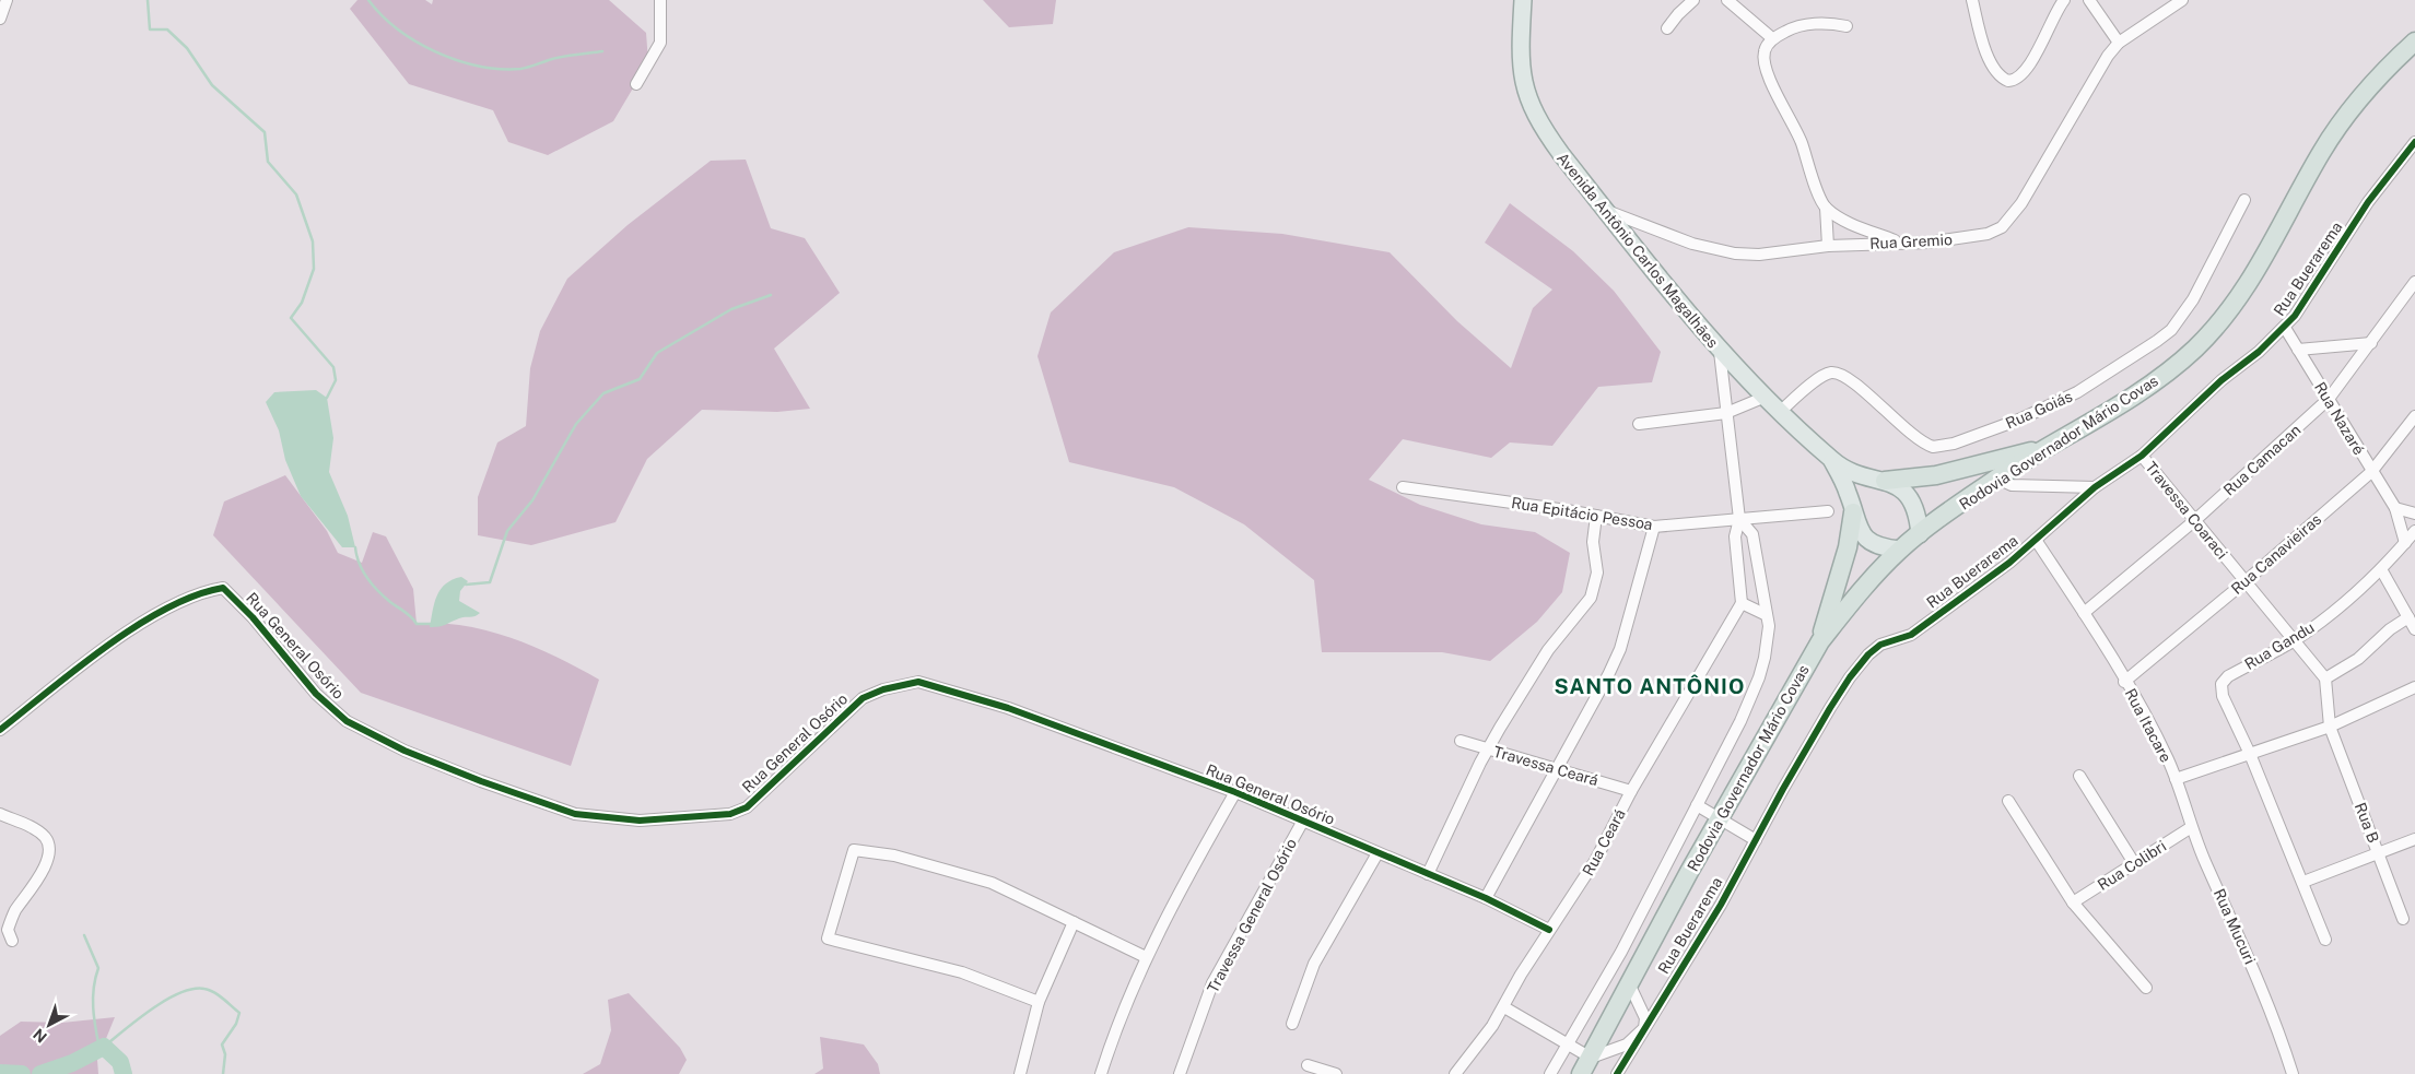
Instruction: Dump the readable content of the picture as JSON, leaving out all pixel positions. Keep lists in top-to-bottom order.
{
  "streets": {
    "highway": ["Rodovia Governador Mário Covas"],
    "main road": ["Avenida Antônio Carlos Magalhães"],
    "street": [
      "Rua Gremio",
      "Rua Buerarema",
      "Rua Goiás",
      "Rua Nazaré",
      "Rua Camacan",
      "Travessa Coaraci",
      "Rua Epitácio Pessoa",
      "Rua Canavieiras",
      "Rua General Osório",
      "Rua Gandu",
      "Rua Itacare",
      "Travessa Ceará",
      "Rua B",
      "Rua Ceará",
      "Rua Colibri",
      "Travessa General Osório",
      "Rua Mucuri"
    ]
  },
  "crossings": [
    ["Rua Gremio", "Avenida Antônio Carlos Magalhães"],
    ["Avenida Antônio Carlos Magalhães", "Rua Goiás"],
    ["Rua Buerarema", "Rua Nazaré"],
    ["Rua Buerarema", "Travessa Coaraci"],
    ["Rua Buerarema", "Rua Itacare"],
    ["Rua Nazaré", "Rua Camacan"],
    ["Rua Nazaré", "Rua Canavieiras"],
    ["Rua Nazaré", "Rua Gandu"],
    ["Rua Camacan", "Travessa Coaraci"],
    ["Rua Camacan", "Rua Itacare"],
    ["Travessa Coaraci", "Rua Canavieiras"],
    ["Travessa Coaraci", "Rua Gandu"],
    ["Rua Canavieiras", "Rua Itacare"],
    ["Rua General Osório", "Rua Ceará"],
    ["Rua General Osório", "Travessa General Osório"],
    ["Rua Gandu", "Rua Itacare"],
    ["Rua Itacare", "Rua B"],
    ["Rua Itacare", "Rua Mucuri"],
    ["Travessa Ceará", "Rua Ceará"],
    ["Rua Colibri", "Rua Mucuri"]
  ],
  "districts": ["SANTO ANTÔNIO"],
  "north": "bottom left"
}
